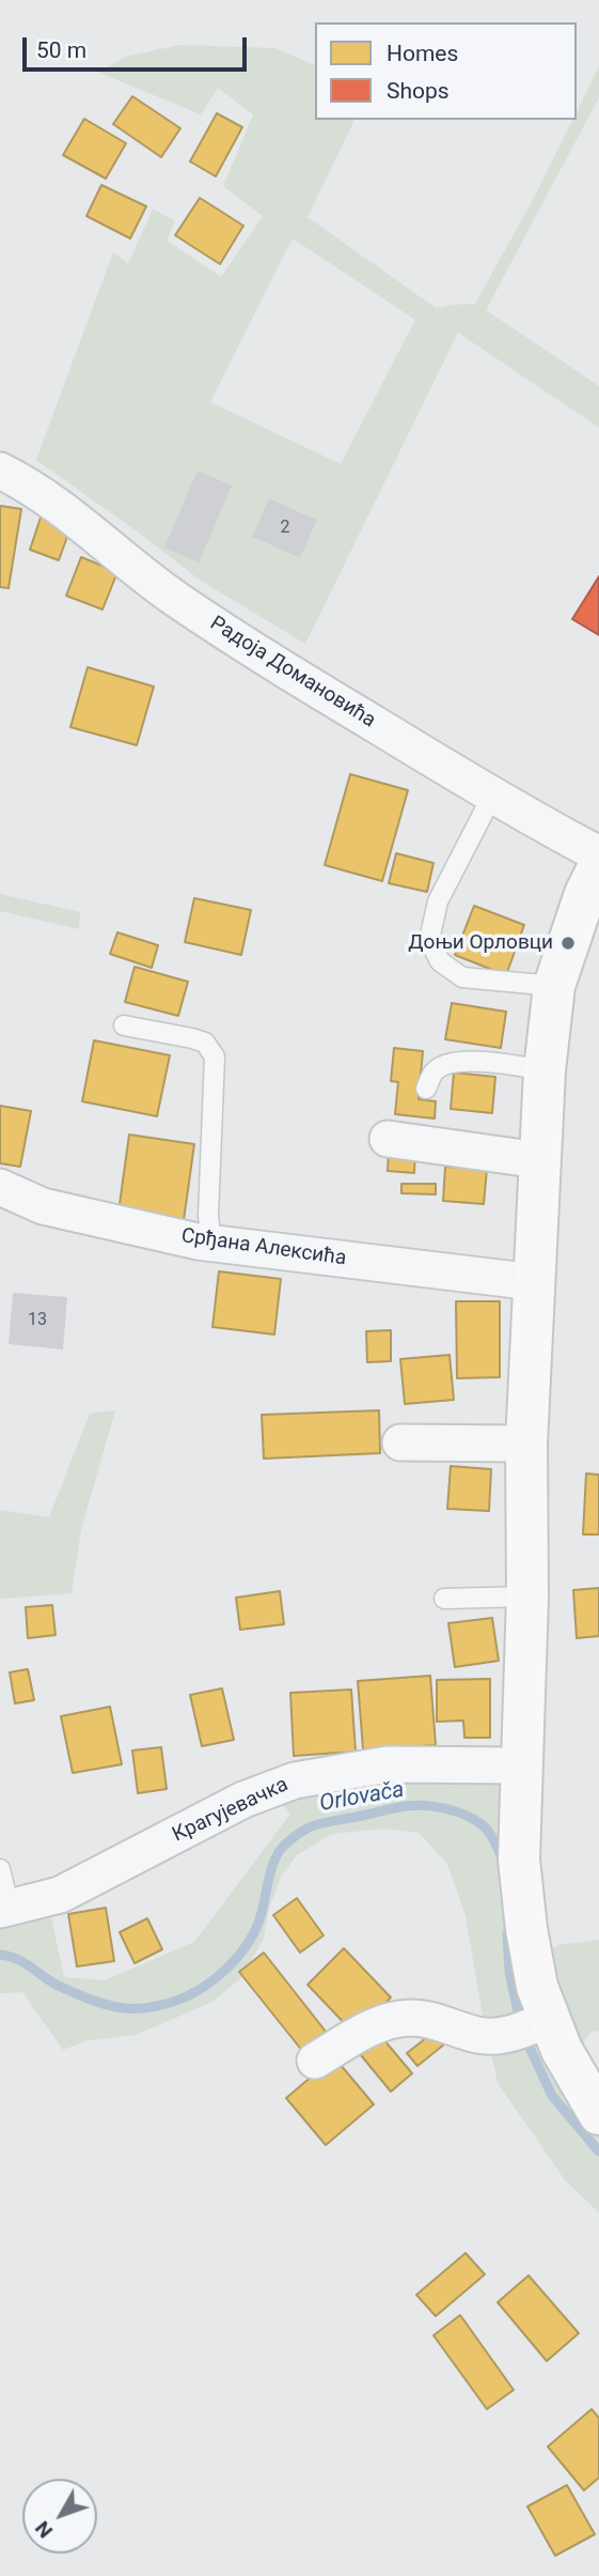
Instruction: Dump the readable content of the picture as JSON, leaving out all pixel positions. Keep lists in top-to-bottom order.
{
  "streets": {
    "street": ["Радоја Домановића", "Срђана Алексића", "Крагујевачка"]
  },
  "water": ["Orlovača"],
  "places": ["Доњи Орловци"],
  "house_numbers": ["2", "13"],
  "legend": ["Homes", "Shops"],
  "scale_bar": "50 m",
  "north": "bottom left"
}
